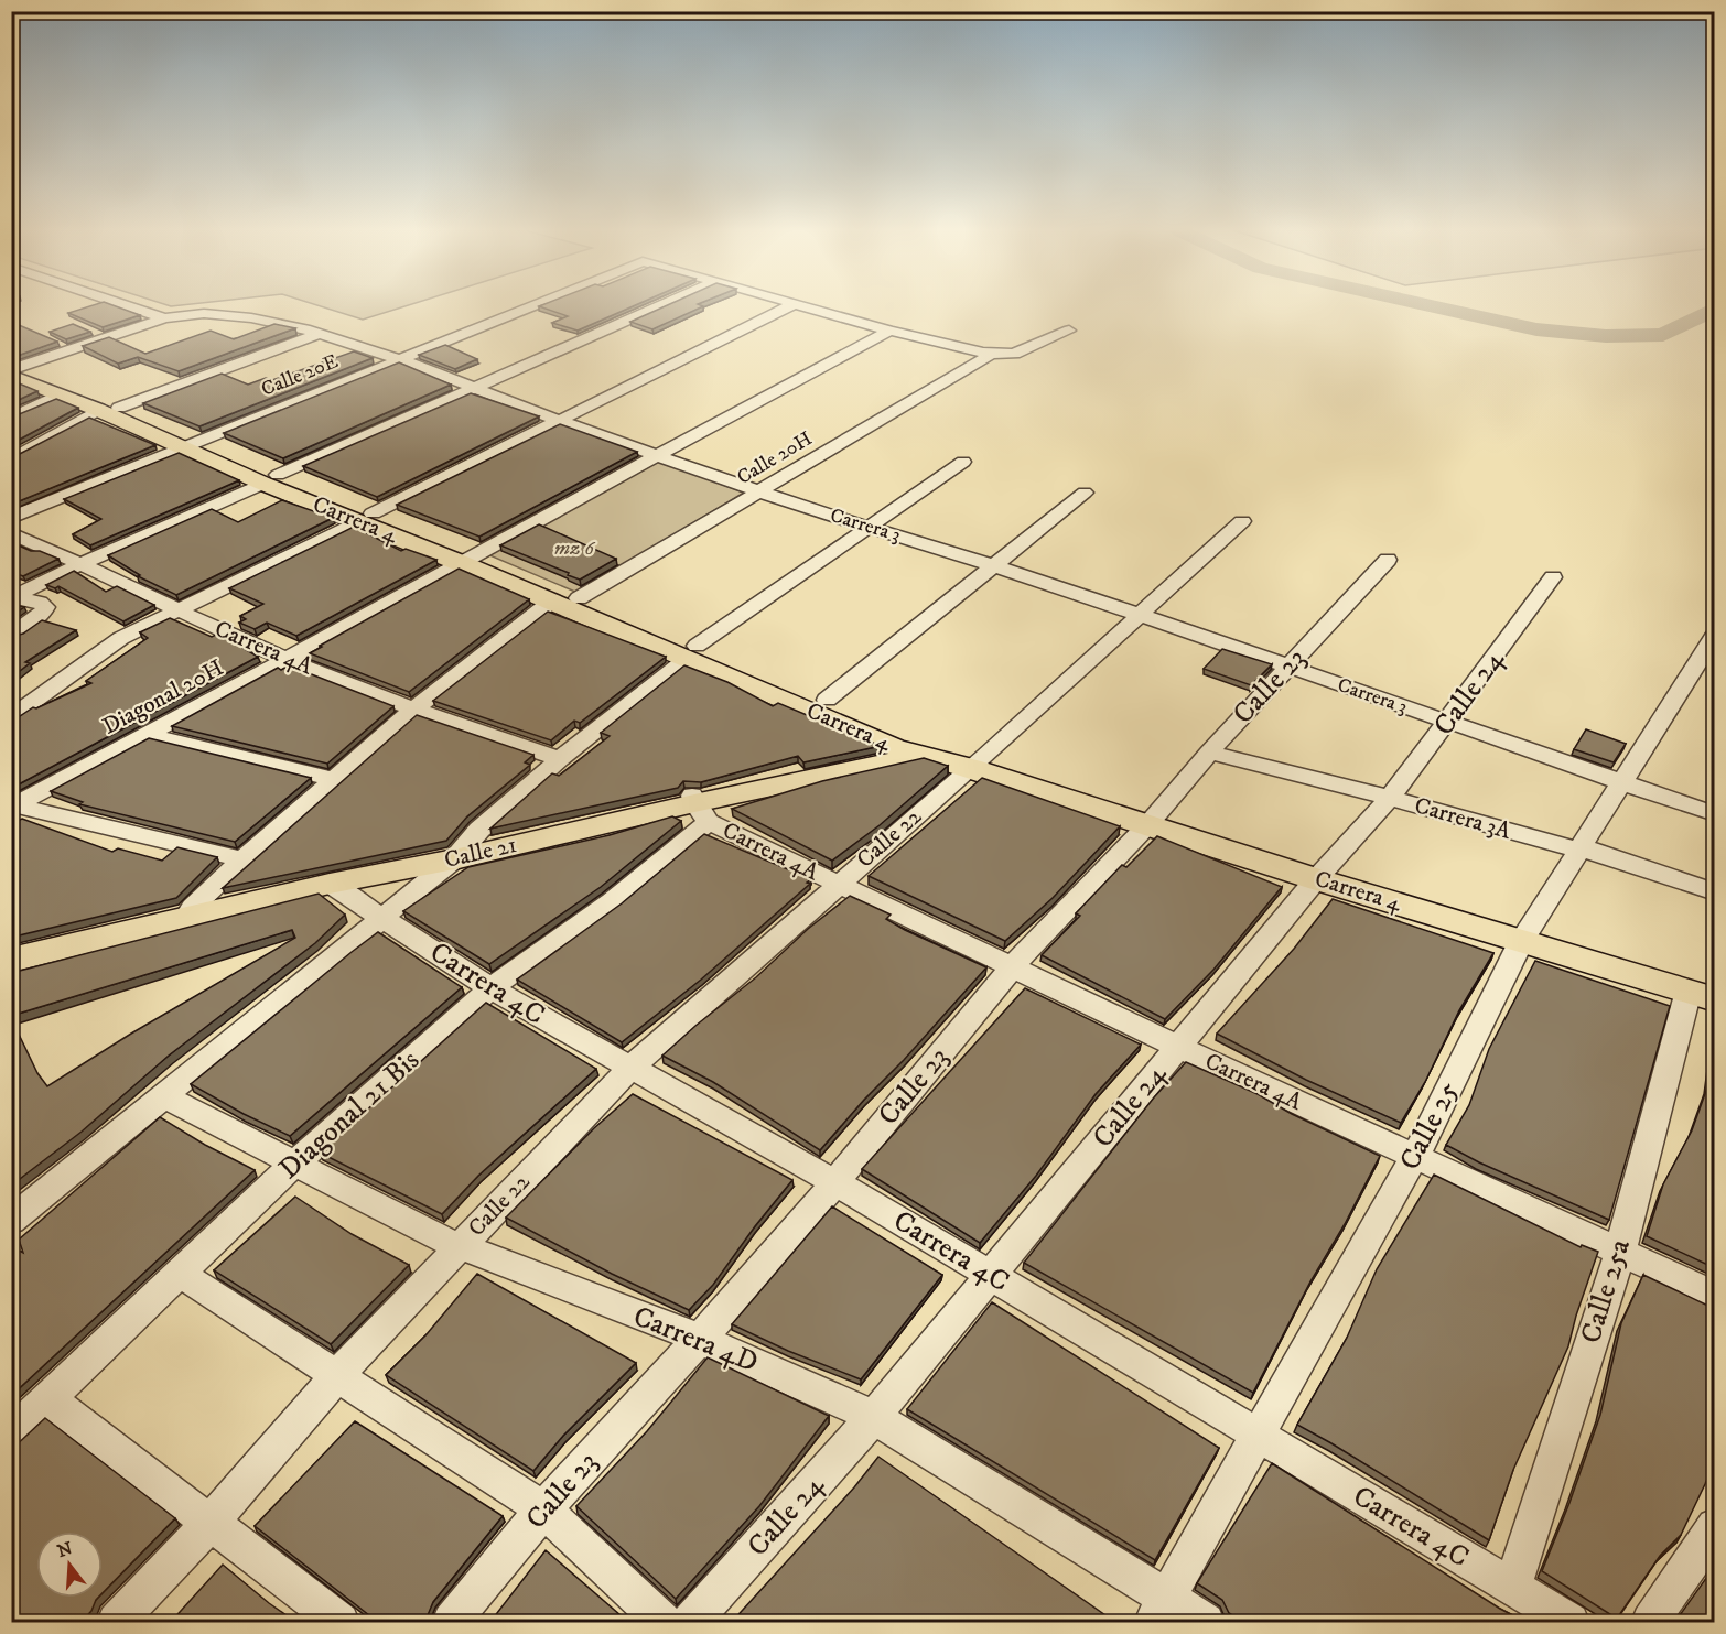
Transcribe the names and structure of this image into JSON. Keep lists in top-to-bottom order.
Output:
{
  "streets": {
    "main road": ["Carrera 4", "Calle 21"],
    "street": [
      "Calle 20E",
      "Calle 20H",
      "Carrera 3",
      "Carrera 4A",
      "Calle 23",
      "Calle 24",
      "Diagonal 20H",
      "Carrera 3A",
      "Calle 22",
      "Carrera 4C",
      "Diagonal 21 Bis",
      "Calle 25",
      "Calle 25a",
      "Carrera 4D"
    ]
  },
  "crossings": [
    ["Calle 20E", "Carrera 4"],
    ["Calle 20E", "Carrera 3"],
    ["Calle 20H", "Carrera 4"],
    ["Calle 20H", "Carrera 3"],
    ["Carrera 4", "Calle 23"],
    ["Carrera 4", "Calle 24"],
    ["Carrera 4", "Diagonal 20H"],
    ["Carrera 4", "Calle 22"],
    ["Carrera 4", "Calle 21"],
    ["Carrera 4", "Calle 25"],
    ["Carrera 4", "Calle 25a"],
    ["Carrera 3", "Calle 23"],
    ["Carrera 3", "Calle 24"],
    ["Carrera 3", "Calle 22"],
    ["Carrera 3", "Calle 25"],
    ["Carrera 4A", "Calle 23"],
    ["Carrera 4A", "Calle 24"],
    ["Carrera 4A", "Diagonal 20H"],
    ["Carrera 4A", "Calle 22"],
    ["Carrera 4A", "Calle 21"],
    ["Carrera 4A", "Diagonal 21 Bis"],
    ["Carrera 4A", "Calle 25"],
    ["Carrera 4A", "Calle 25a"],
    ["Calle 23", "Carrera 3A"],
    ["Calle 23", "Carrera 4C"],
    ["Calle 23", "Carrera 4D"],
    ["Calle 24", "Carrera 3A"],
    ["Calle 24", "Carrera 4C"],
    ["Calle 24", "Carrera 4D"],
    ["Carrera 3A", "Calle 25"],
    ["Calle 22", "Calle 21"],
    ["Calle 22", "Carrera 4C"],
    ["Calle 22", "Carrera 4D"],
    ["Calle 21", "Carrera 4C"],
    ["Calle 21", "Diagonal 21 Bis"],
    ["Carrera 4C", "Diagonal 21 Bis"],
    ["Carrera 4C", "Calle 25"],
    ["Carrera 4C", "Calle 25a"],
    ["Diagonal 21 Bis", "Carrera 4D"],
    ["Calle 25", "Carrera 4D"]
  ],
  "parks": ["mz 6"],
  "north": "top"
}
